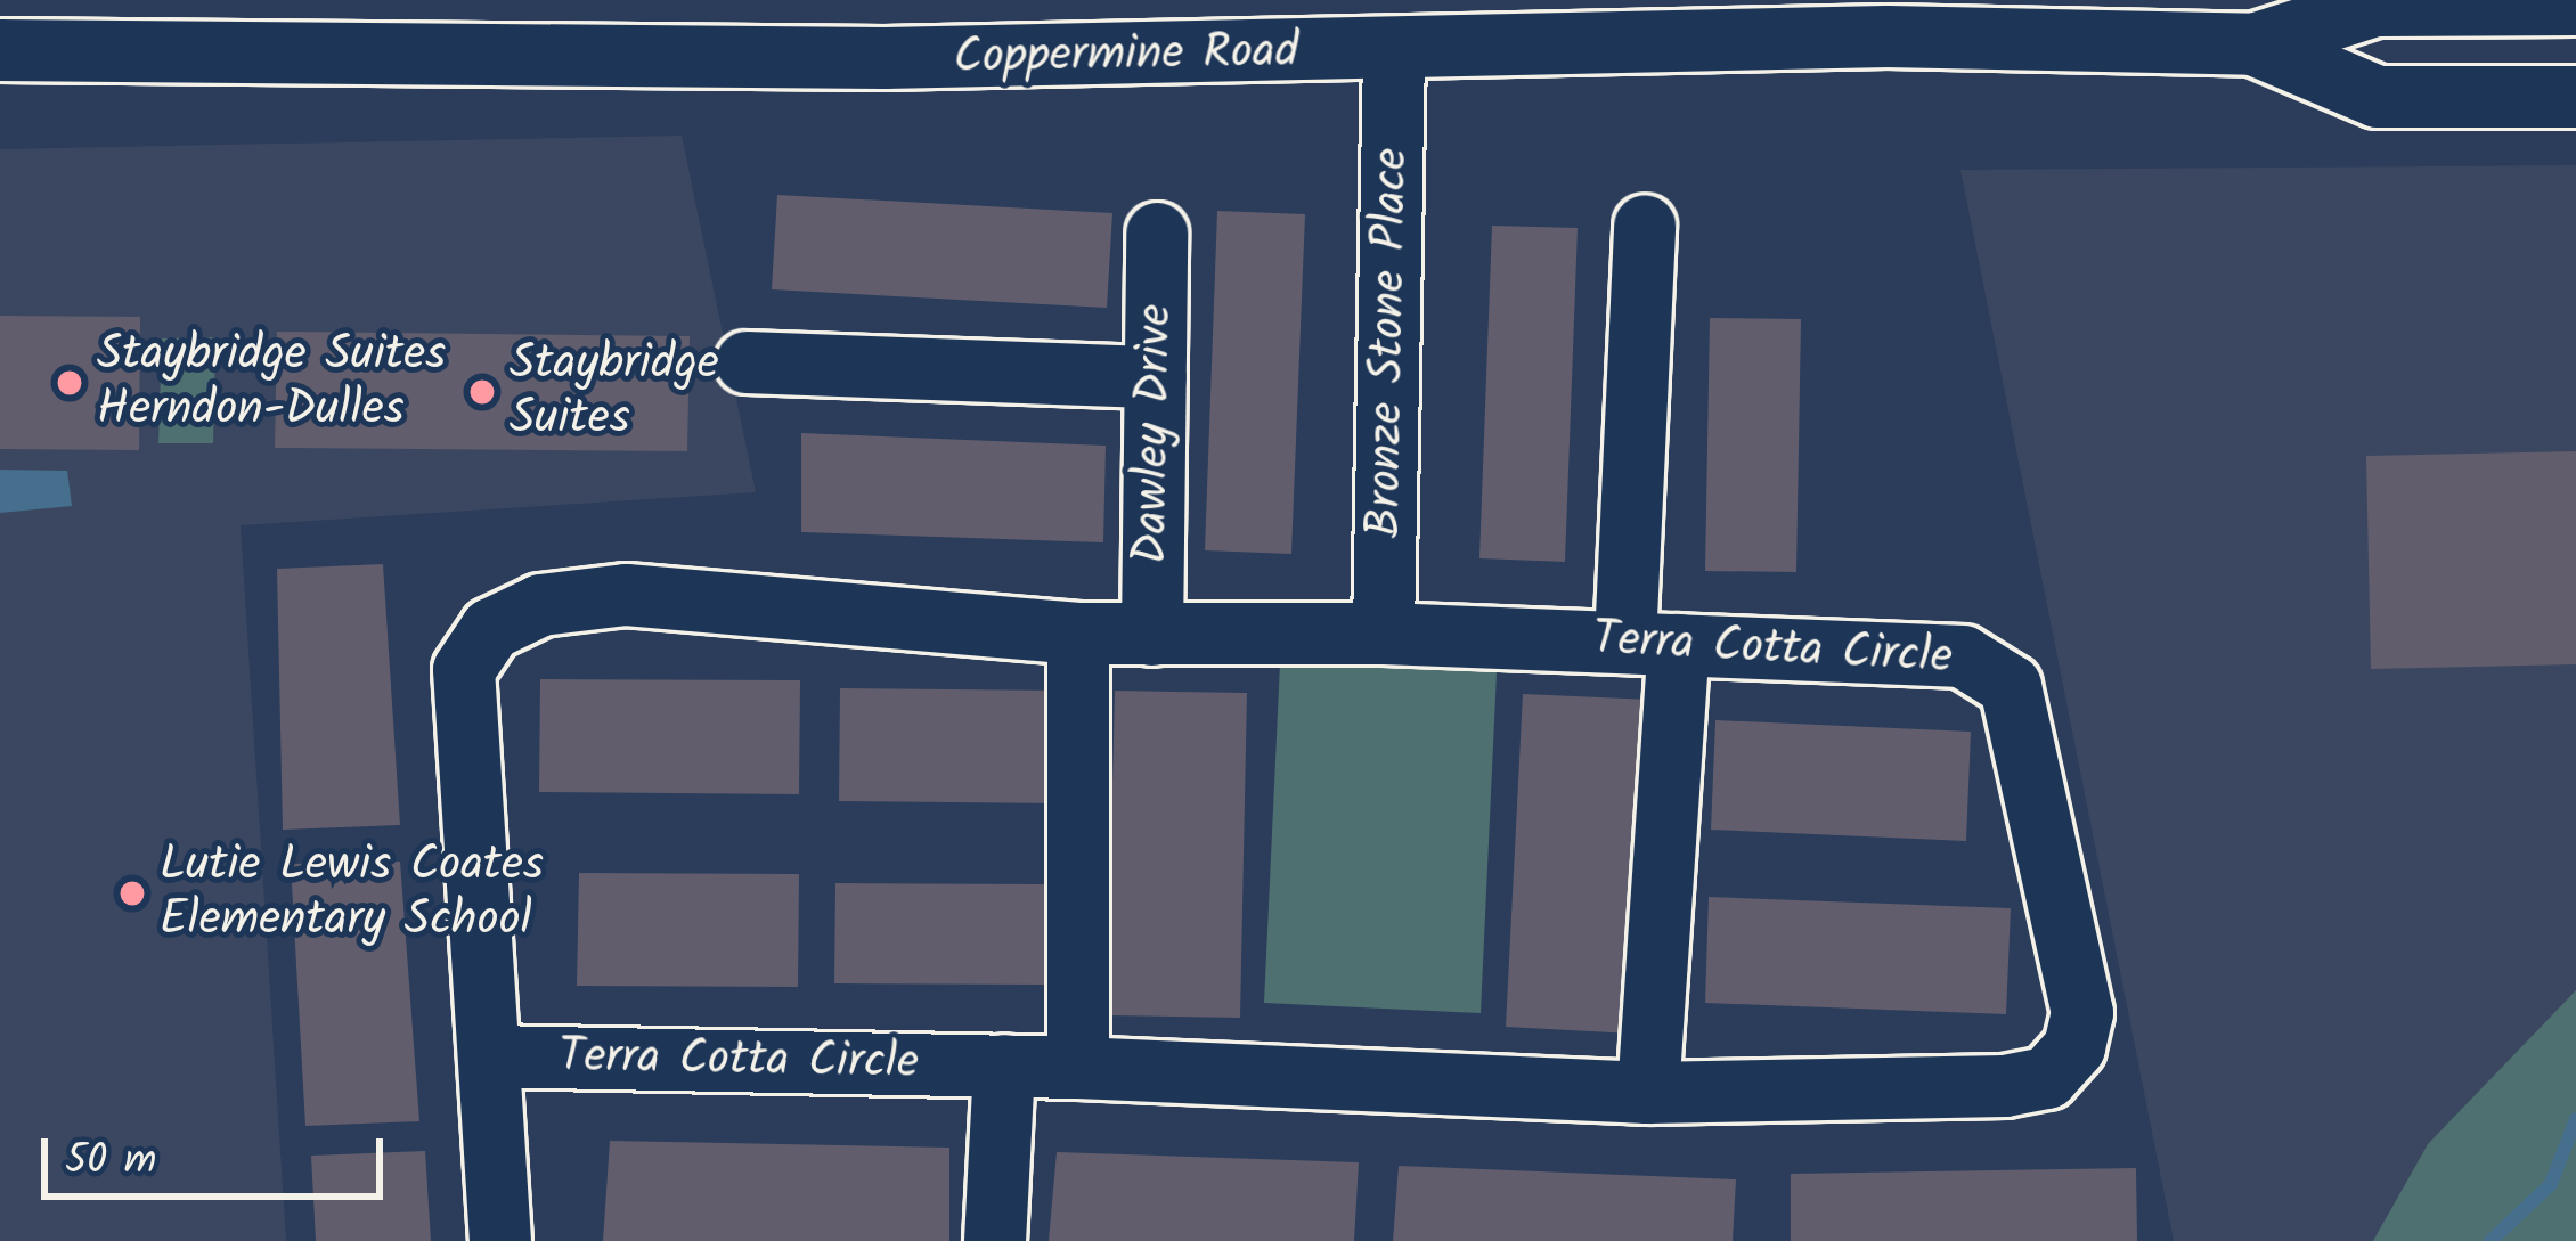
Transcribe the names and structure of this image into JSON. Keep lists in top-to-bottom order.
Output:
{
  "streets": {
    "street": [
      "Coppermine Road",
      "Bronze Stone Place",
      "Dawley Drive",
      "Terra Cotta Circle"
    ]
  },
  "crossings": [
    ["Coppermine Road", "Bronze Stone Place"],
    ["Bronze Stone Place", "Terra Cotta Circle"],
    ["Dawley Drive", "Terra Cotta Circle"]
  ],
  "places": ["Staybridge Suites Herndon-Dulles", "Staybridge Suites", "Lutie Lewis Coates Elementary School"],
  "scale_bar": "50 m"
}
